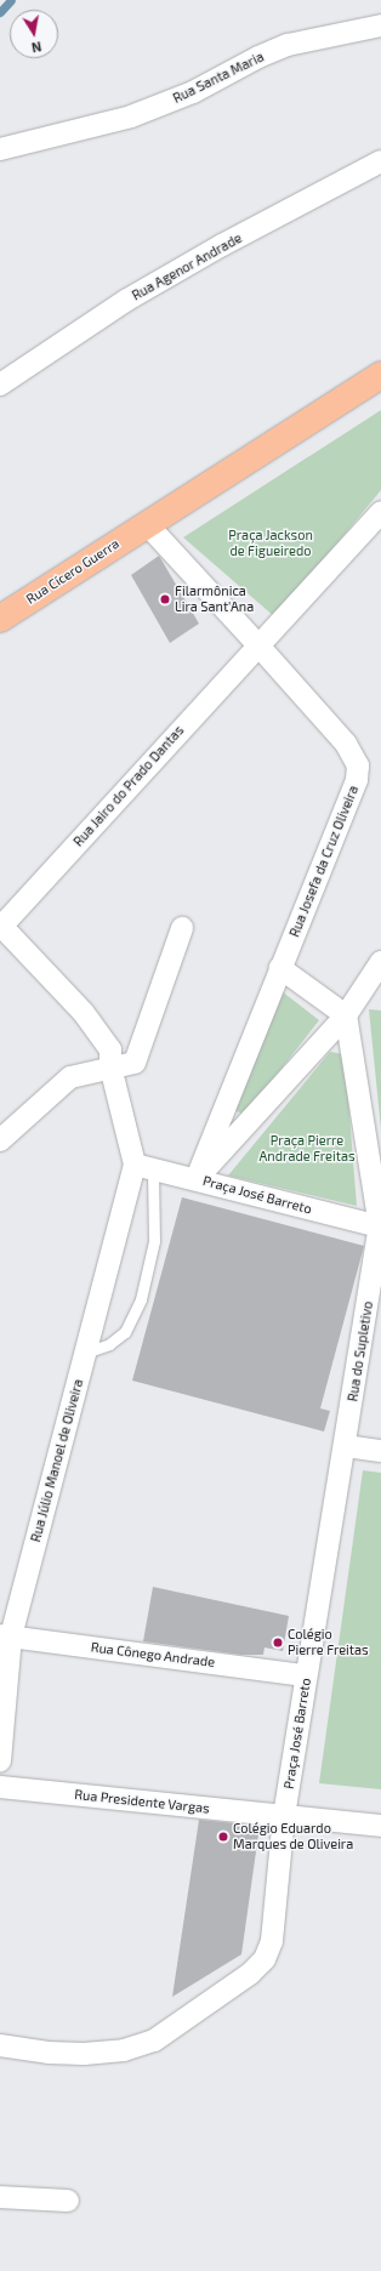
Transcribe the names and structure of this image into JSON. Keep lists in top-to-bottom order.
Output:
{
  "streets": {
    "main road": ["Rua Cícero Guerra"],
    "street": [
      "Rua Santa Maria",
      "Rua Agenor Andrade",
      "Rua Jairo do Prado Dantas",
      "Rua Josefa da Cruz Oliveira",
      "Praça José Barreto",
      "Rua do Supletivo",
      "Rua Júlio Manoel de Oliveira",
      "Rua Cônego Andrade",
      "Rua Presidente Vargas"
    ]
  },
  "crossings": [
    ["Rua Jairo do Prado Dantas", "Rua Josefa da Cruz Oliveira"],
    ["Praça José Barreto", "Rua do Supletivo"],
    ["Praça José Barreto", "Rua Júlio Manoel de Oliveira"],
    ["Praça José Barreto", "Rua Cônego Andrade"],
    ["Praça José Barreto", "Rua Presidente Vargas"],
    ["Rua Júlio Manoel de Oliveira", "Rua Cônego Andrade"]
  ],
  "parks": ["Praça Jackson de Figueiredo", "Praça Pierre Andrade Freitas"],
  "places": ["Filarmônica Lira Sant'Ana", "Colégio Pierre Freitas", "Colégio Eduardo Marques de Oliveira"],
  "north": "bottom"
}
